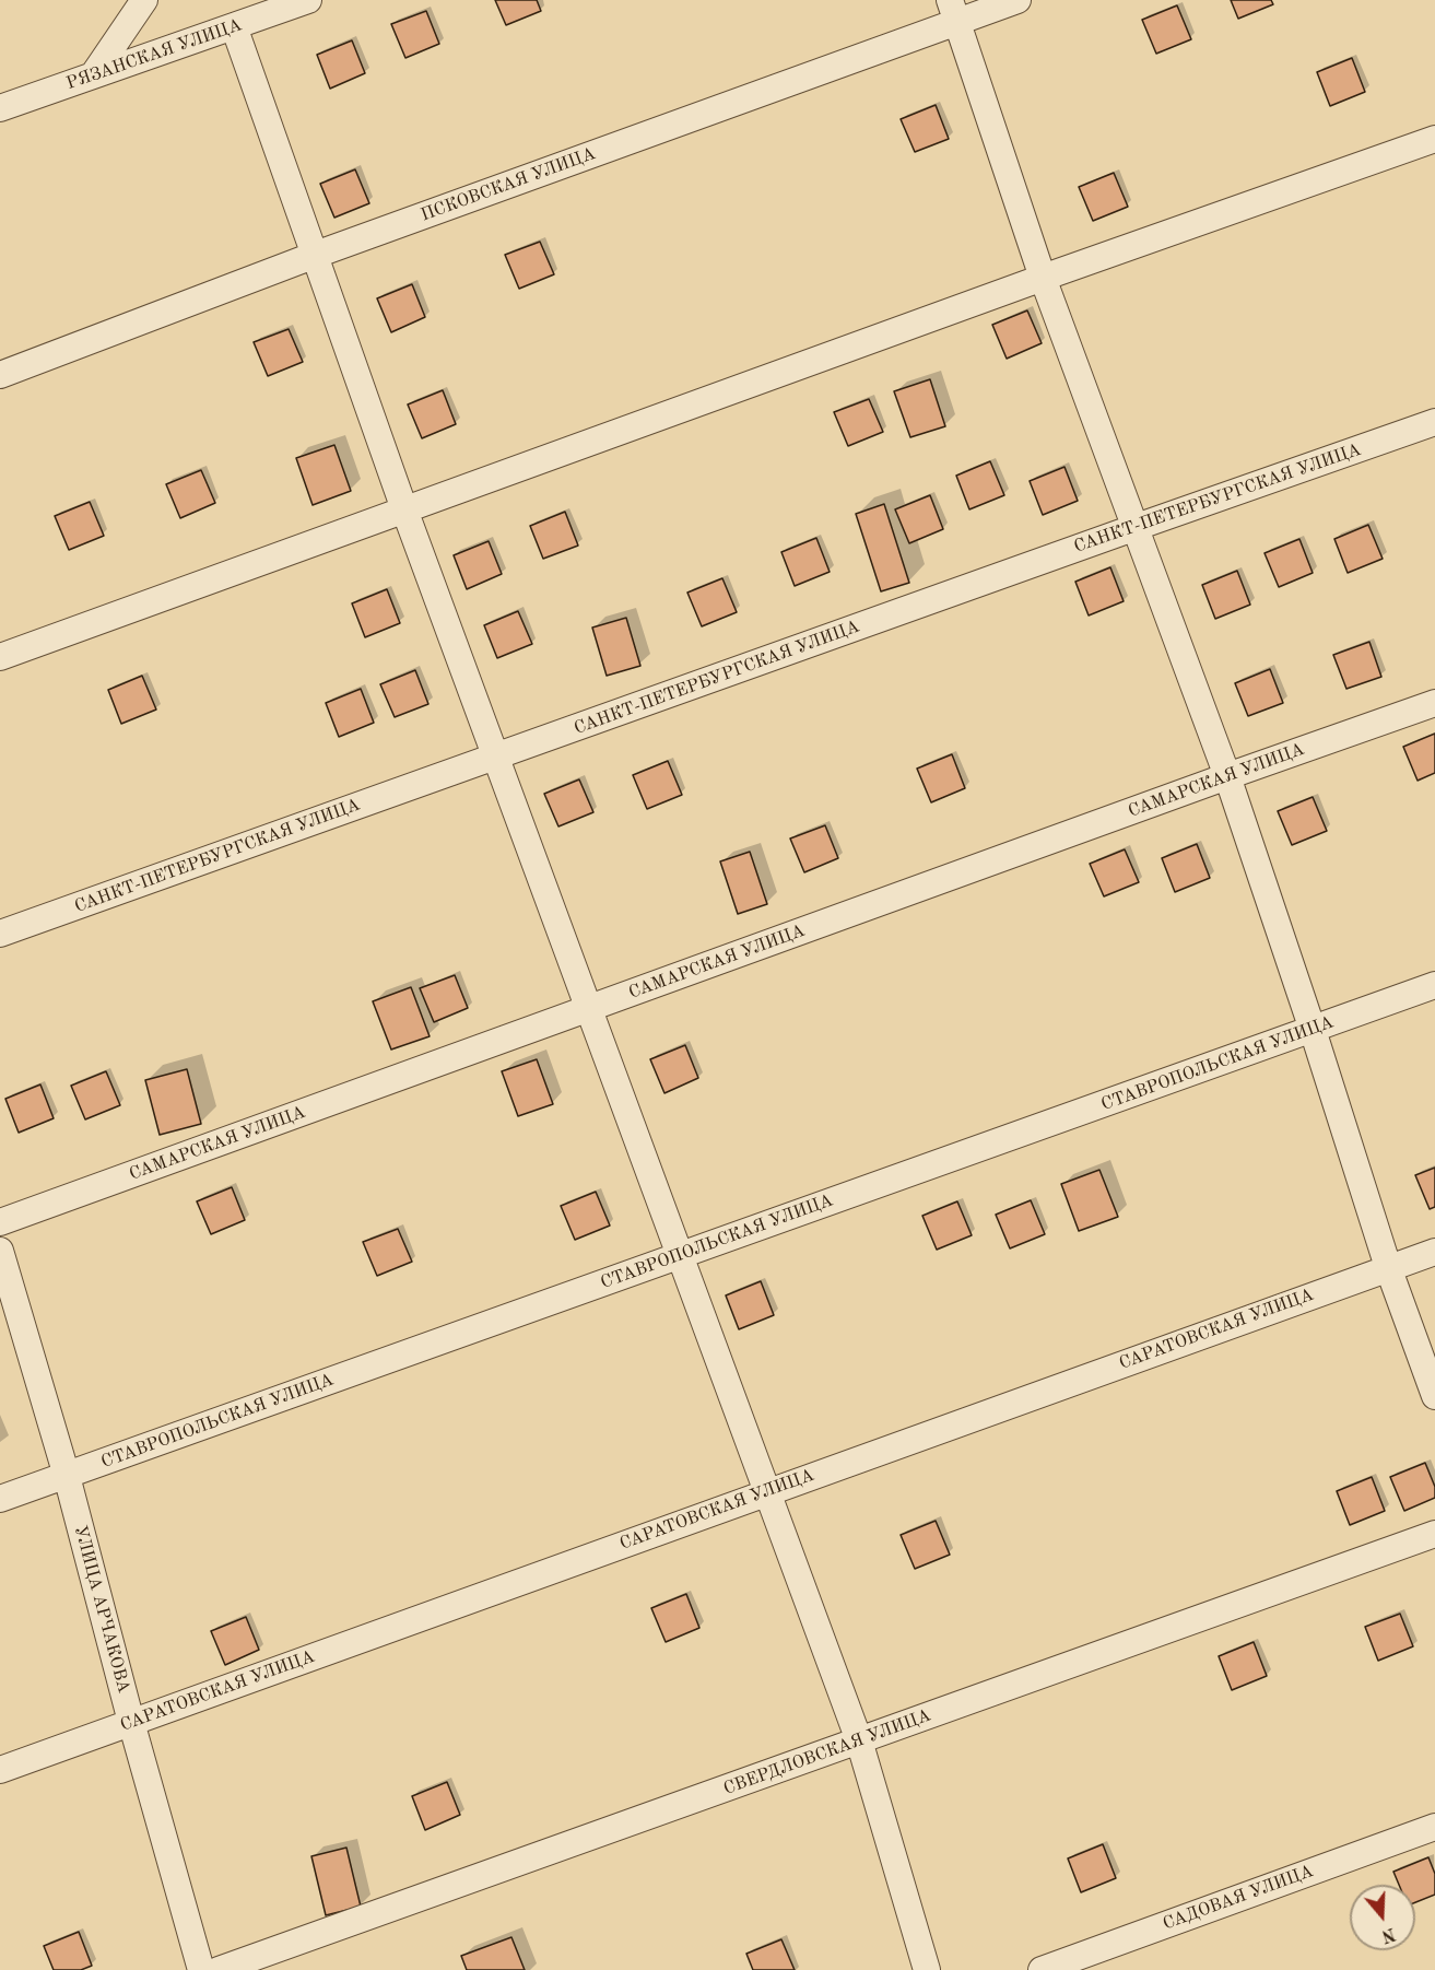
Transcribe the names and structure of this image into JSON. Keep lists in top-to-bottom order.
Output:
{
  "streets": {
    "street": [
      "РЯЗАНСКАЯ УЛИЦА",
      "ПСКОВСКАЯ УЛИЦА",
      "САНКТ-ПЕТЕРБУРГСКАЯ УЛИЦА",
      "САМАРСКАЯ УЛИЦА",
      "СТАВРОПОЛЬСКАЯ УЛИЦА",
      "САРАТОВСКАЯ УЛИЦА",
      "УЛИЦА АРЧАКОВА",
      "СВЕРДЛОВСКАЯ УЛИЦА",
      "САДОВАЯ УЛИЦА"
    ]
  },
  "crossings": [
    ["СТАВРОПОЛЬСКАЯ УЛИЦА", "УЛИЦА АРЧАКОВА"],
    ["САРАТОВСКАЯ УЛИЦА", "УЛИЦА АРЧАКОВА"]
  ],
  "north": "bottom"
}
